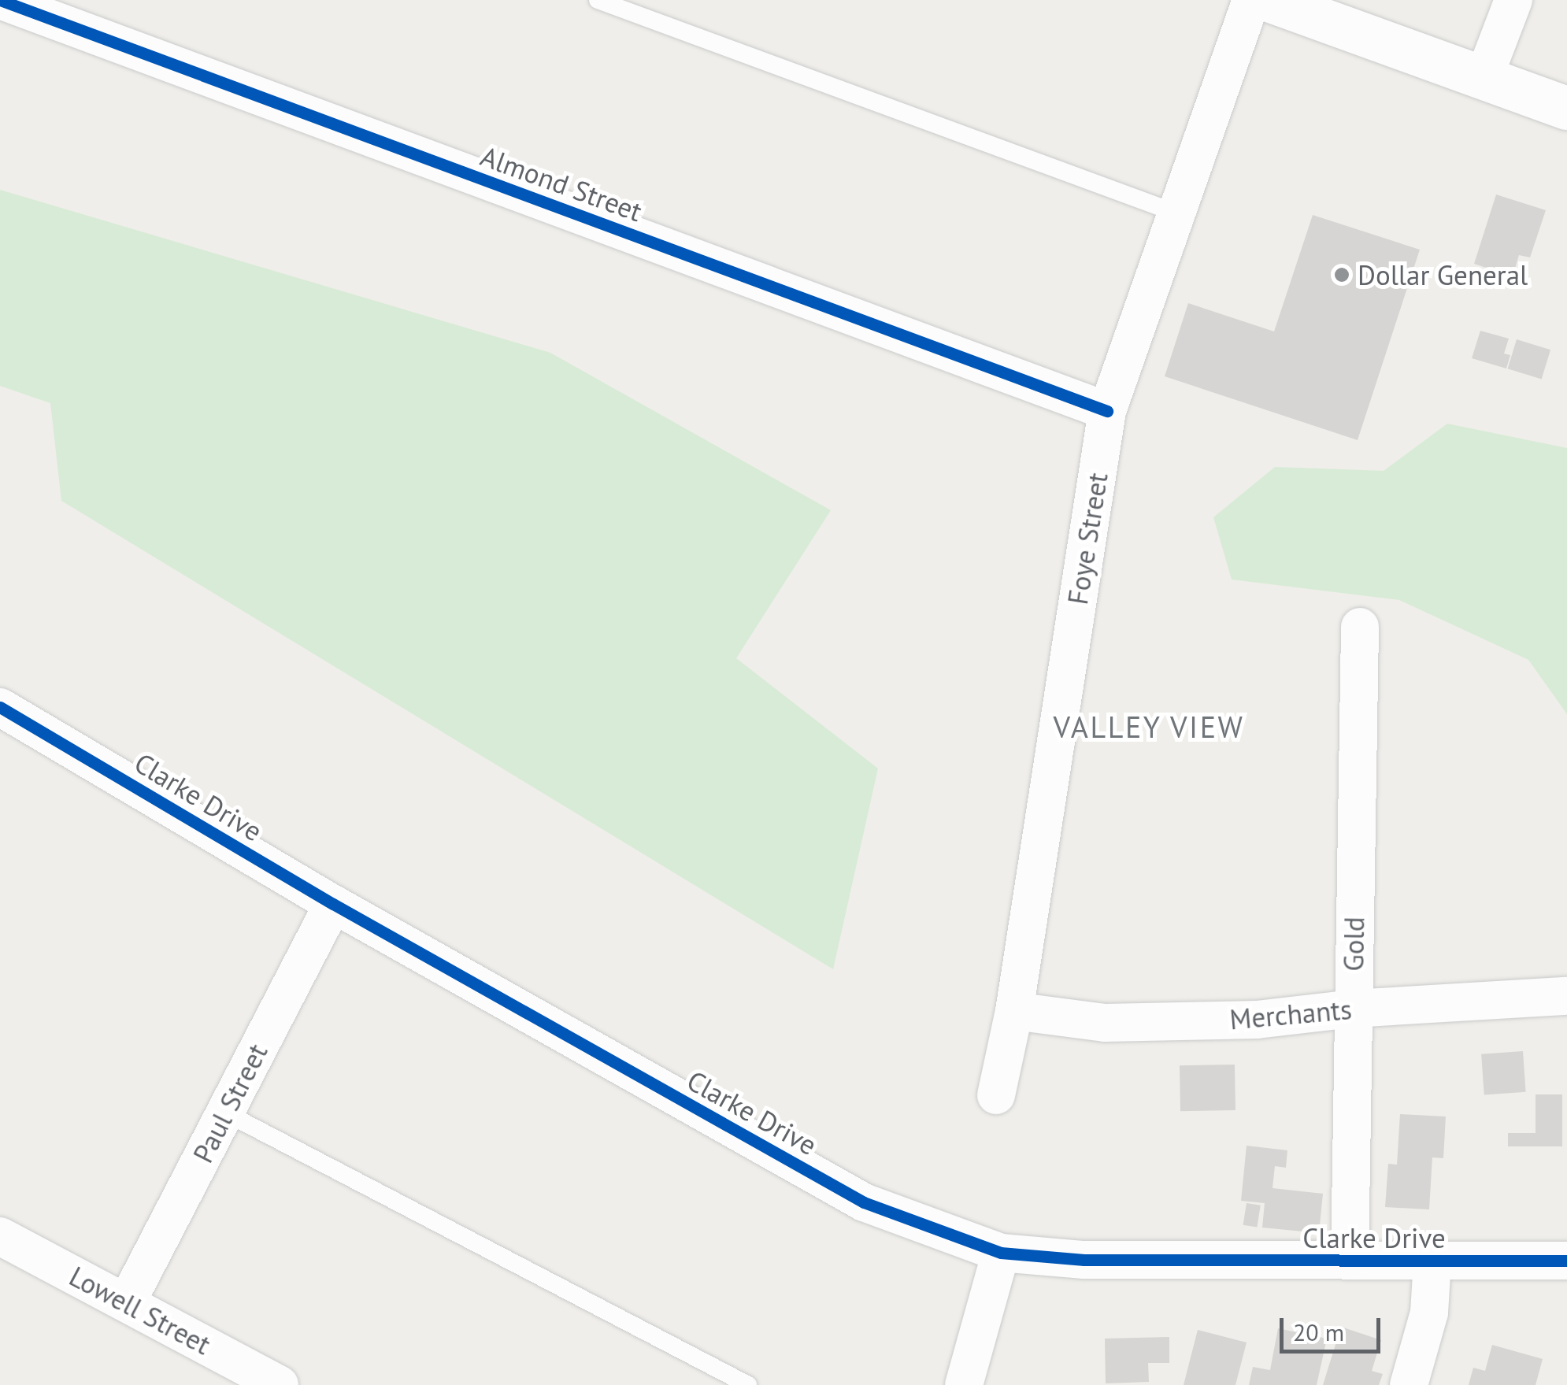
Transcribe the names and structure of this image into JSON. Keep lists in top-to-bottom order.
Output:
{
  "streets": {
    "street": [
      "Almond Street",
      "Foye Street",
      "Clarke Drive",
      "Gold",
      "Merchants",
      "Paul Street",
      "Lowell Street"
    ]
  },
  "crossings": [
    ["Almond Street", "Foye Street"],
    ["Foye Street", "Merchants"],
    ["Clarke Drive", "Gold"],
    ["Clarke Drive", "Paul Street"],
    ["Gold", "Merchants"],
    ["Paul Street", "Lowell Street"]
  ],
  "districts": ["VALLEY VIEW"],
  "places": ["Dollar General"],
  "scale_bar": "20 m"
}
